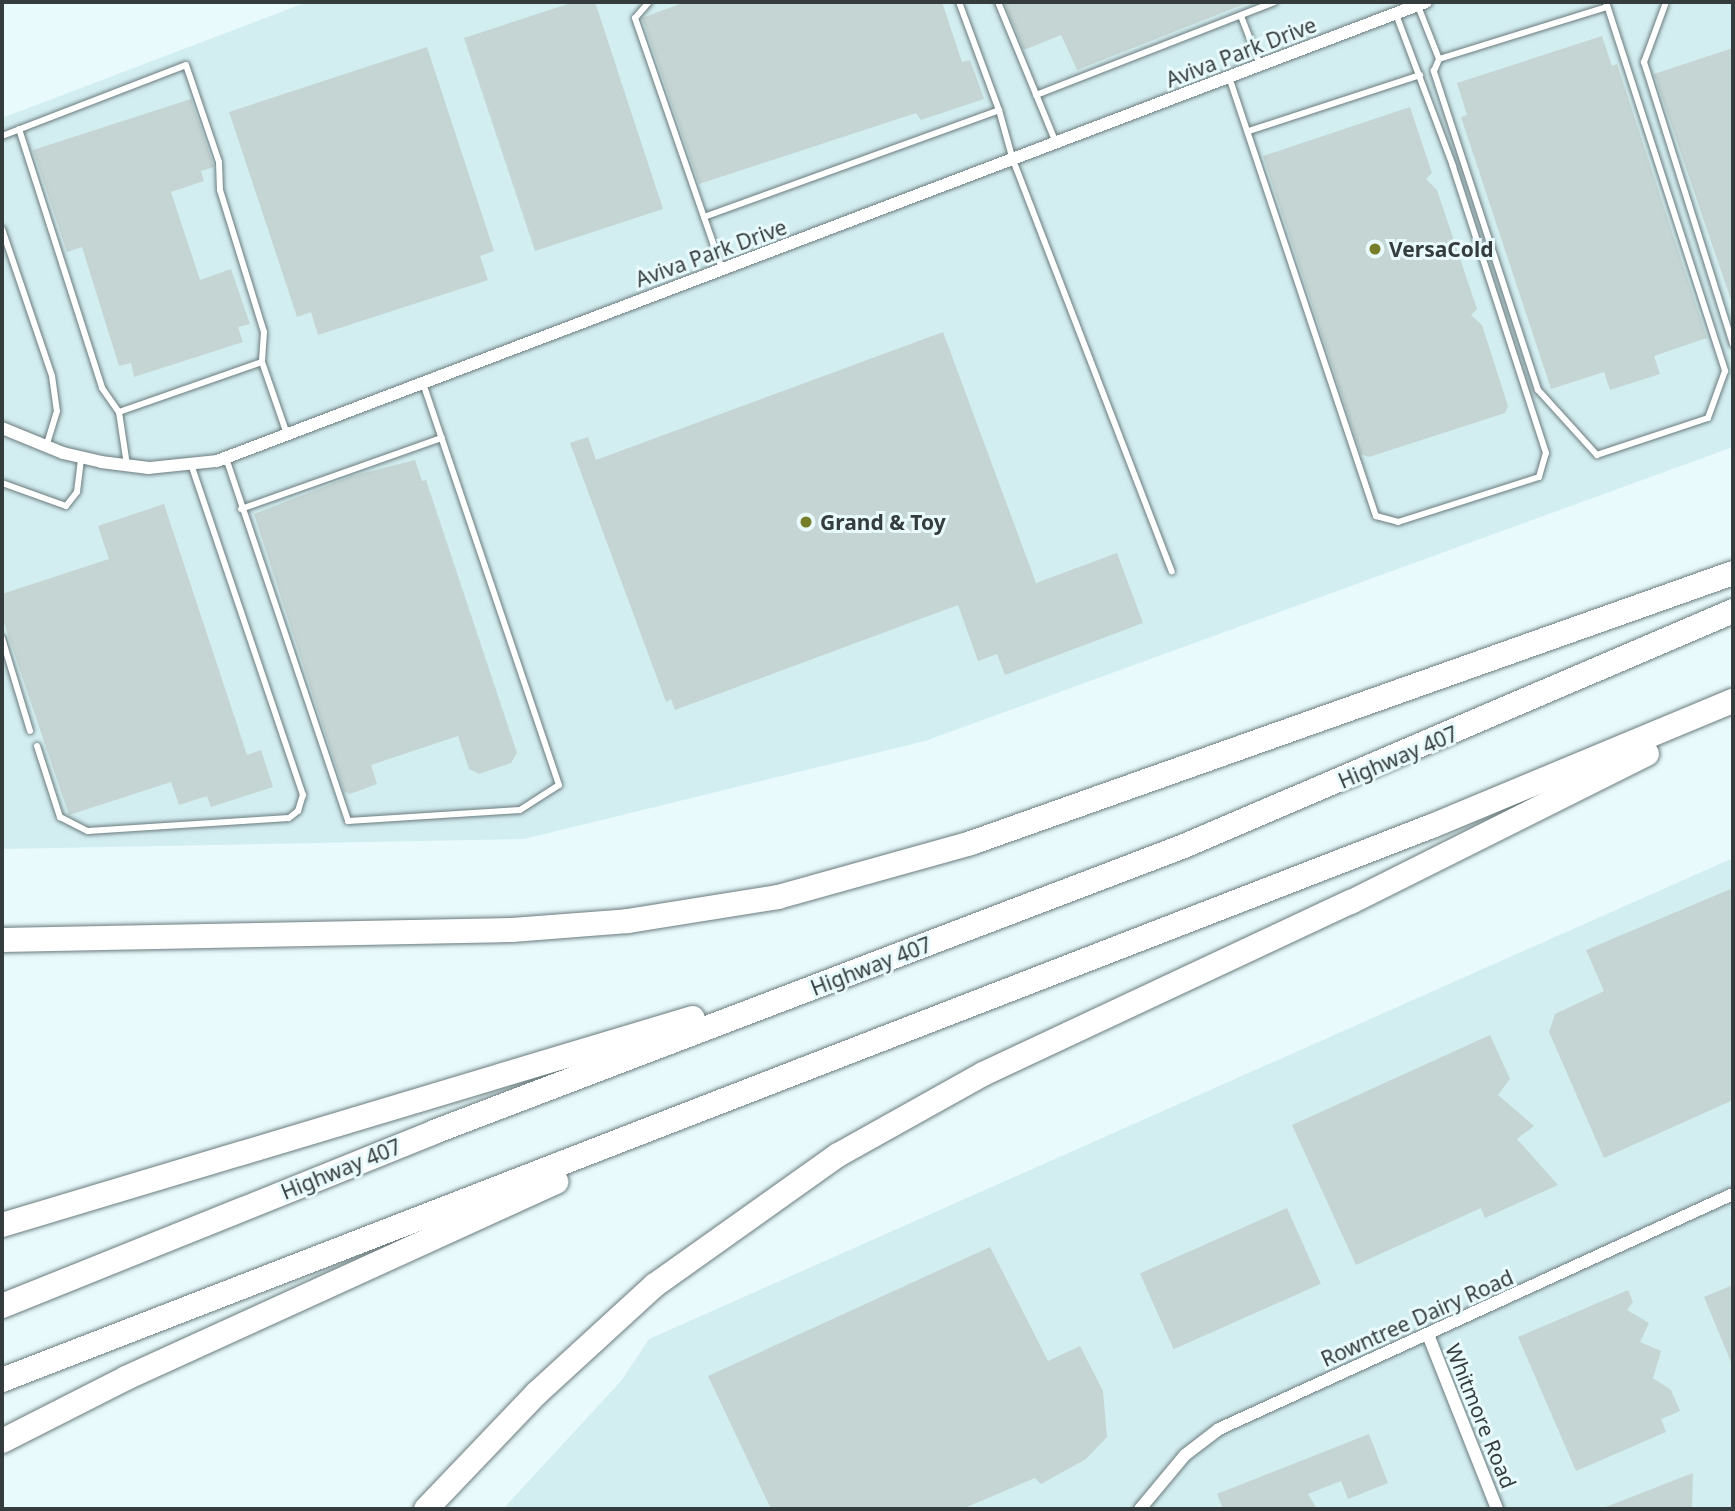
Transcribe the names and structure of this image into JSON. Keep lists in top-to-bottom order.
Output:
{
  "streets": {
    "highway": ["Highway 407"],
    "street": ["Aviva Park Drive", "Rowntree Dairy Road", "Whitmore Road"]
  },
  "crossings": [
    ["Rowntree Dairy Road", "Whitmore Road"]
  ],
  "places": ["VersaCold", "Grand & Toy"]
}
